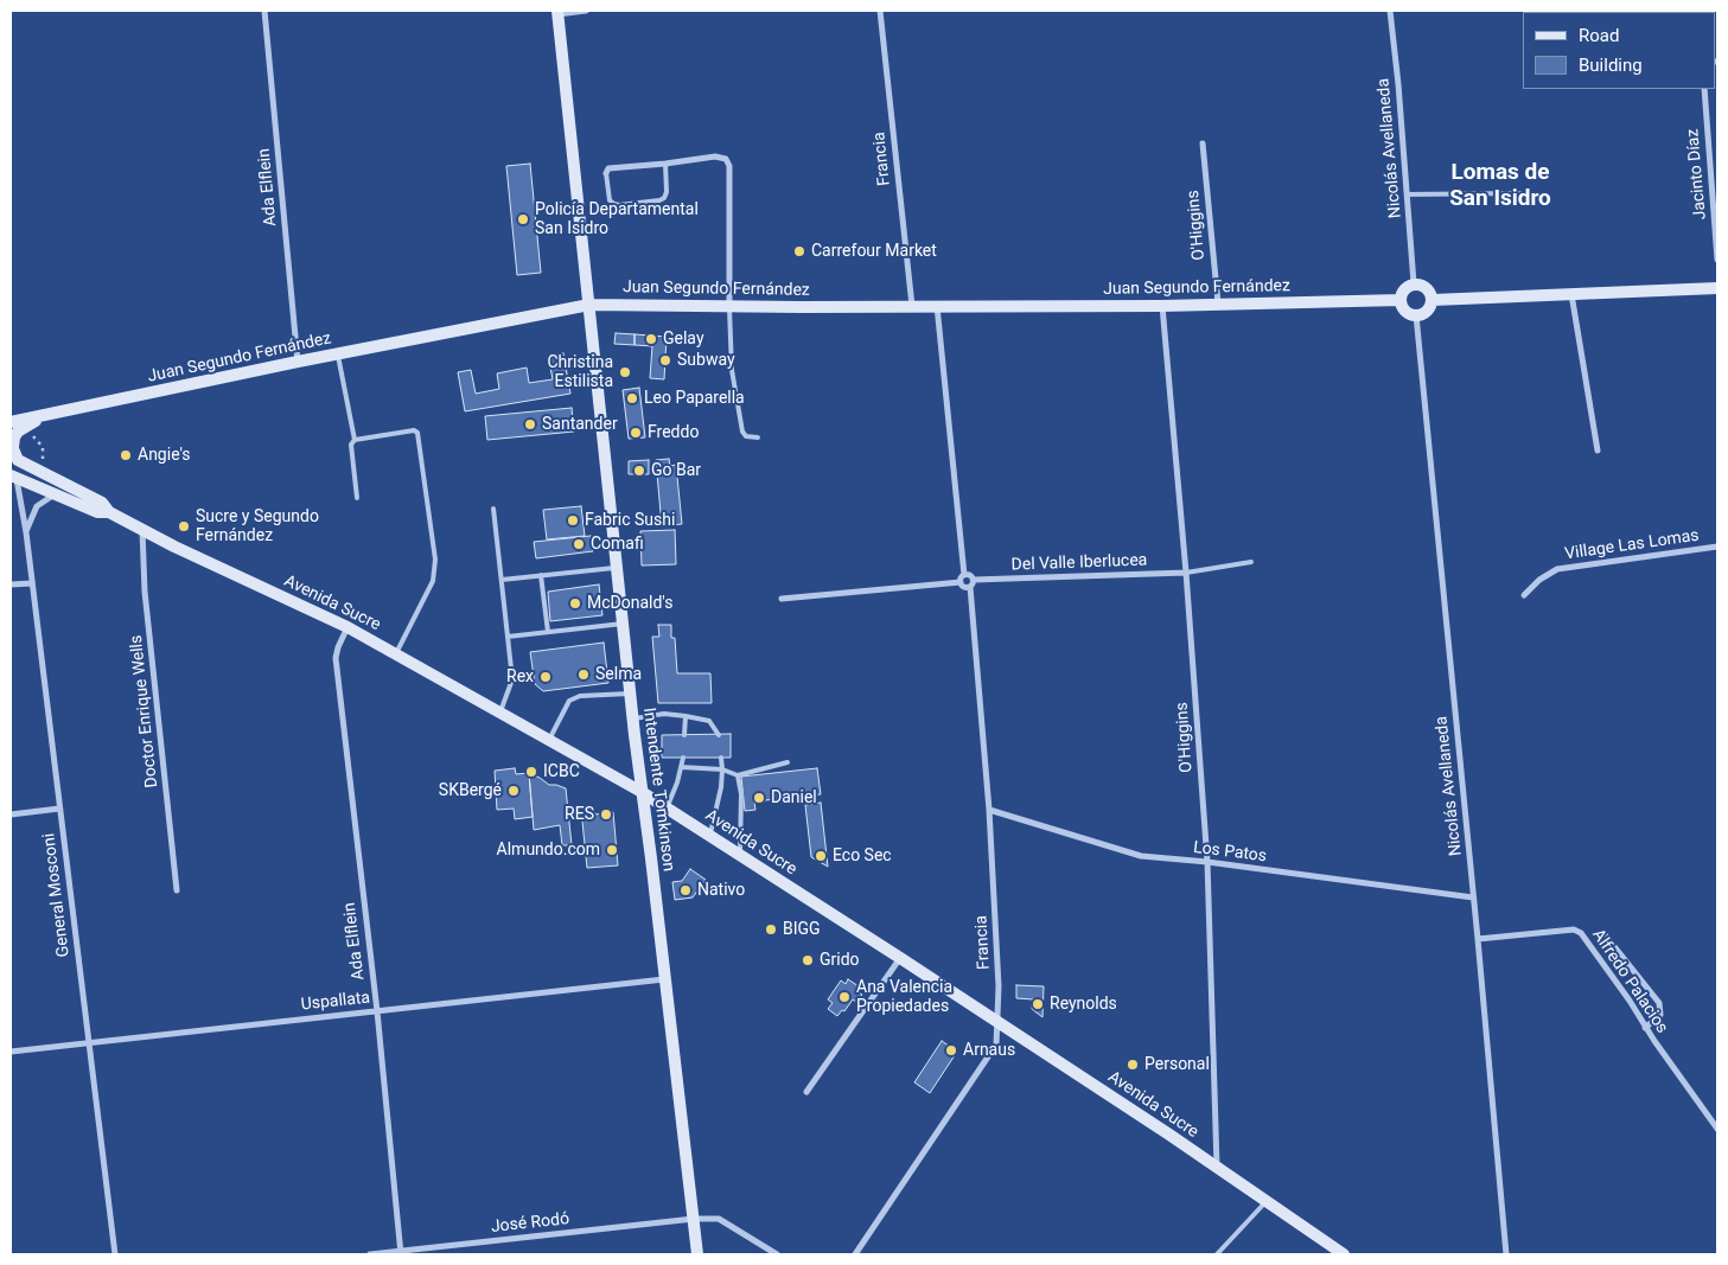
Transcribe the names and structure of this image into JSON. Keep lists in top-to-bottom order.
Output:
{
  "streets": {
    "main road": ["Juan Segundo Fernández", "Avenida Sucre", "Intendente Tomkinson"],
    "street": [
      "Nicolás Avellaneda",
      "Francia",
      "Jacinto Díaz",
      "Ada Elflein",
      "O'Higgins",
      "Village Las Lomas",
      "Del Valle Iberlucea",
      "Doctor Enrique Wells",
      "Los Patos",
      "General Mosconi",
      "Alfredo Palacios",
      "Uspallata",
      "José Rodó"
    ]
  },
  "crossings": [
    ["Nicolás Avellaneda", "Juan Segundo Fernández"],
    ["Nicolás Avellaneda", "Los Patos"],
    ["Nicolás Avellaneda", "Alfredo Palacios"],
    ["Francia", "Juan Segundo Fernández"],
    ["Francia", "Del Valle Iberlucea"],
    ["Francia", "Avenida Sucre"],
    ["Francia", "Los Patos"],
    ["Ada Elflein", "Juan Segundo Fernández"],
    ["Ada Elflein", "Avenida Sucre"],
    ["Ada Elflein", "Uspallata"],
    ["Ada Elflein", "José Rodó"],
    ["O'Higgins", "Juan Segundo Fernández"],
    ["O'Higgins", "Del Valle Iberlucea"],
    ["O'Higgins", "Avenida Sucre"],
    ["O'Higgins", "Los Patos"],
    ["Juan Segundo Fernández", "Intendente Tomkinson"],
    ["Avenida Sucre", "Doctor Enrique Wells"],
    ["Avenida Sucre", "Intendente Tomkinson"],
    ["Avenida Sucre", "General Mosconi"],
    ["Intendente Tomkinson", "Uspallata"],
    ["Intendente Tomkinson", "José Rodó"],
    ["General Mosconi", "Uspallata"]
  ],
  "districts": ["Lomas de San Isidro"],
  "places": [
    "Policía Departamental San Isidro",
    "Carrefour Market",
    "Gelay",
    "Subway",
    "Christina Estilista",
    "Leo Paparella",
    "Santander",
    "Freddo",
    "Angie's",
    "Go Bar",
    "Fabric Sushi",
    "Sucre y Segundo Fernández",
    "Comafi",
    "McDonald's",
    "Selma",
    "Rex",
    "ICBC",
    "SKBergé",
    "Daniel",
    "RES",
    "Almundo.com",
    "Eco Sec",
    "Nativo",
    "BIGG",
    "Grido",
    "Ana Valencia Propiedades",
    "Reynolds",
    "Arnaus",
    "Personal"
  ],
  "legend": ["Road", "Building"]
}
